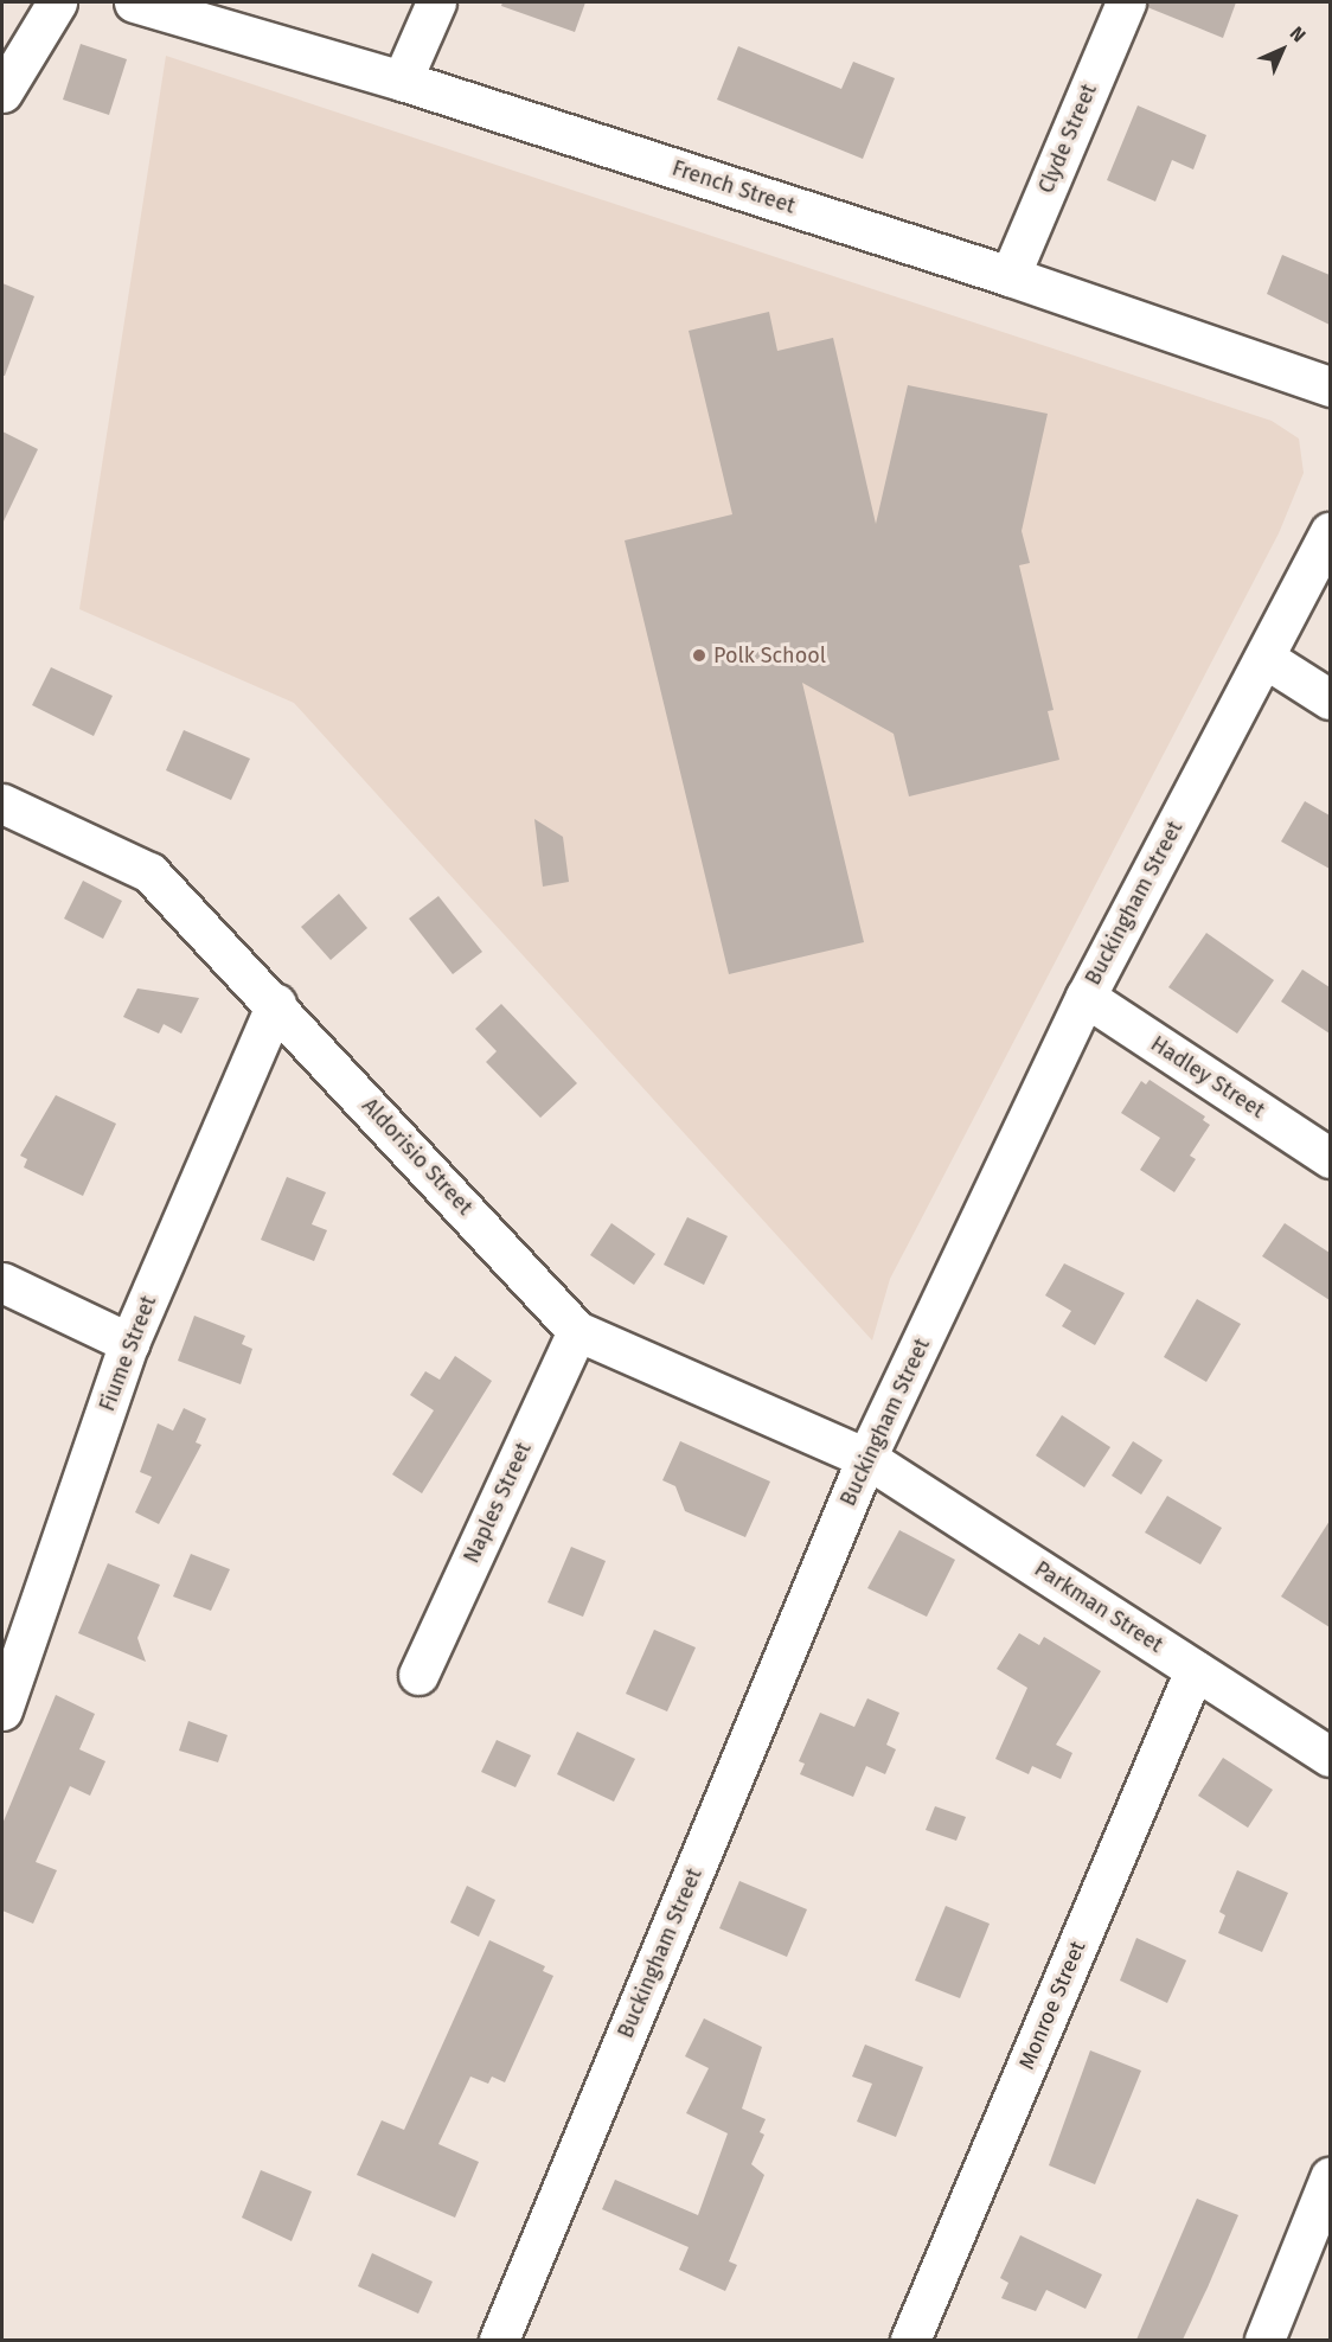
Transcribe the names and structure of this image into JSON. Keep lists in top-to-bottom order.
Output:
{
  "streets": {
    "street": [
      "Clyde Street",
      "French Street",
      "Buckingham Street",
      "Hadley Street",
      "Aldorisio Street",
      "Fiume Street",
      "Naples Street",
      "Parkman Street",
      "Monroe Street"
    ]
  },
  "crossings": [
    ["Clyde Street", "French Street"],
    ["Buckingham Street", "Hadley Street"],
    ["Buckingham Street", "Aldorisio Street"],
    ["Buckingham Street", "Parkman Street"],
    ["Aldorisio Street", "Fiume Street"],
    ["Aldorisio Street", "Naples Street"],
    ["Aldorisio Street", "Parkman Street"],
    ["Parkman Street", "Monroe Street"]
  ],
  "places": ["Polk School"],
  "north": "top right"
}
